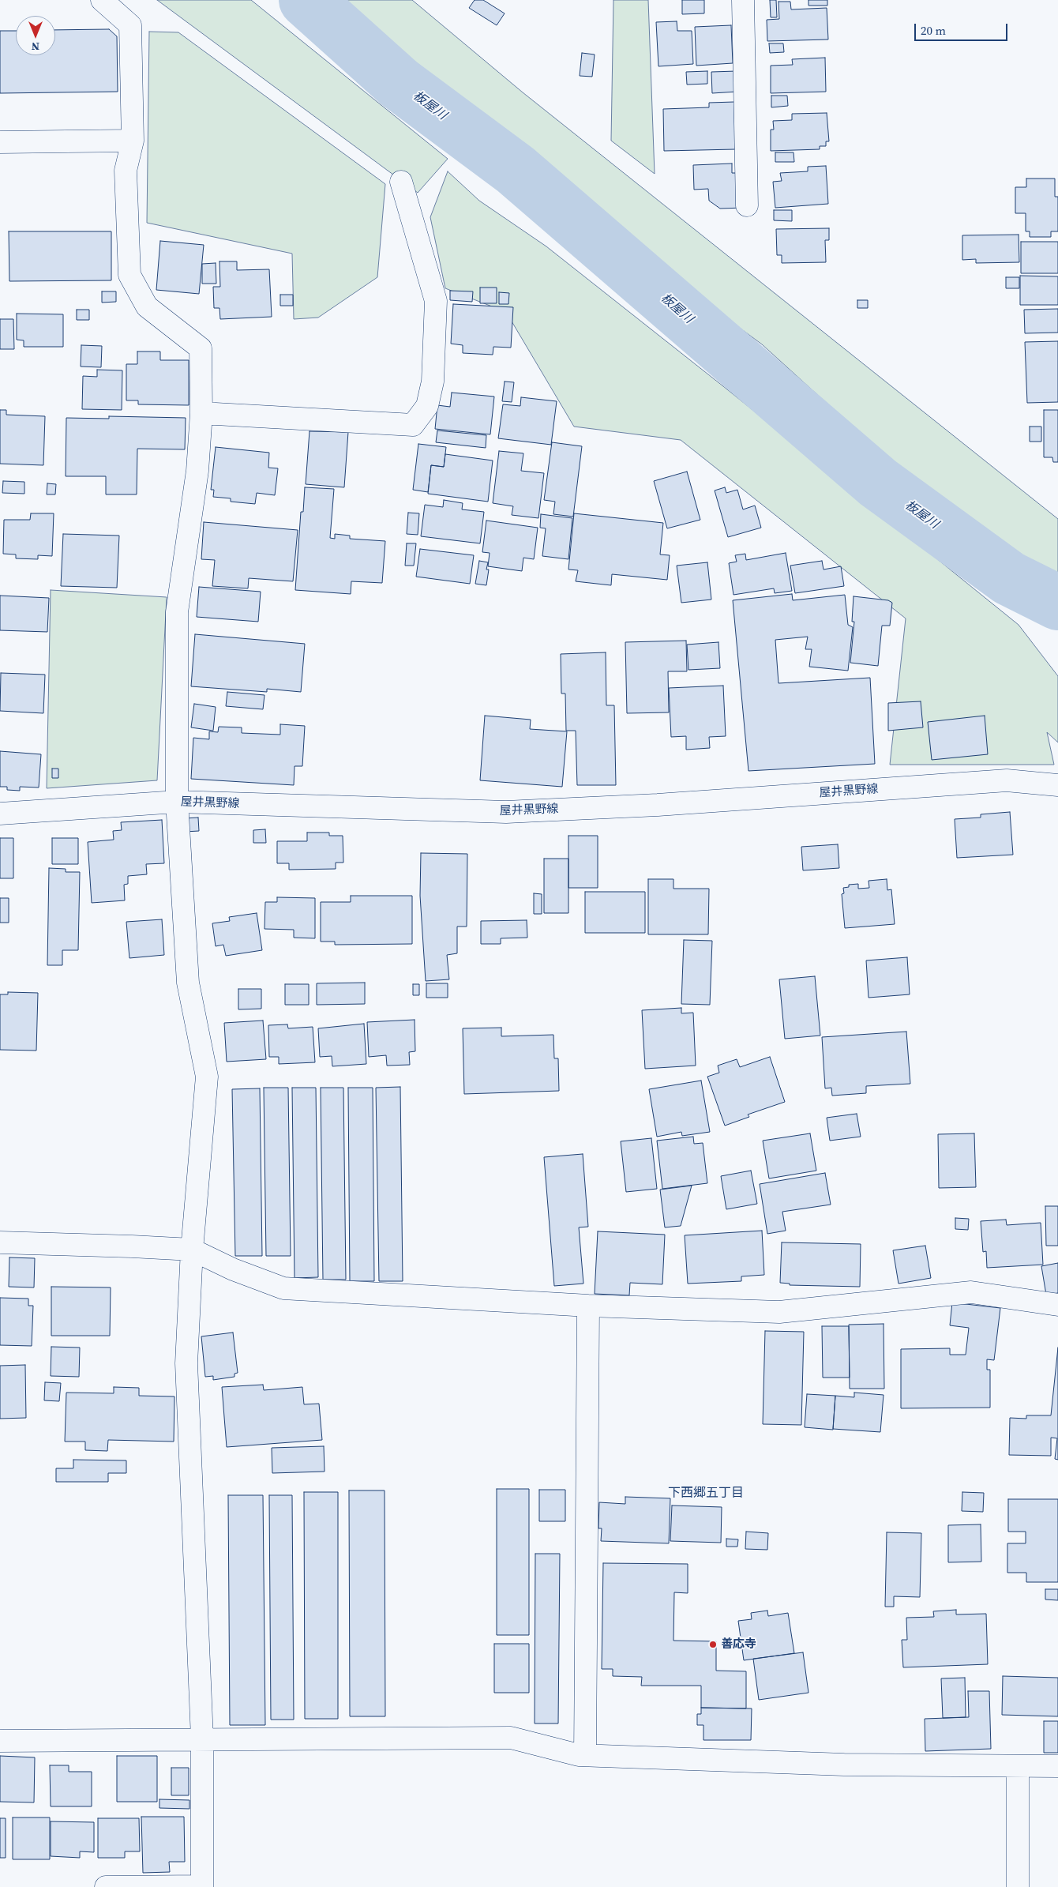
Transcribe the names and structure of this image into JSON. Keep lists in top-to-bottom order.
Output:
{
  "streets": {
    "street": ["屋井黒野線"]
  },
  "districts": ["下西郷五丁目"],
  "water": ["板屋川"],
  "places": ["善応寺"],
  "scale_bar": "20 m",
  "north": "bottom"
}
